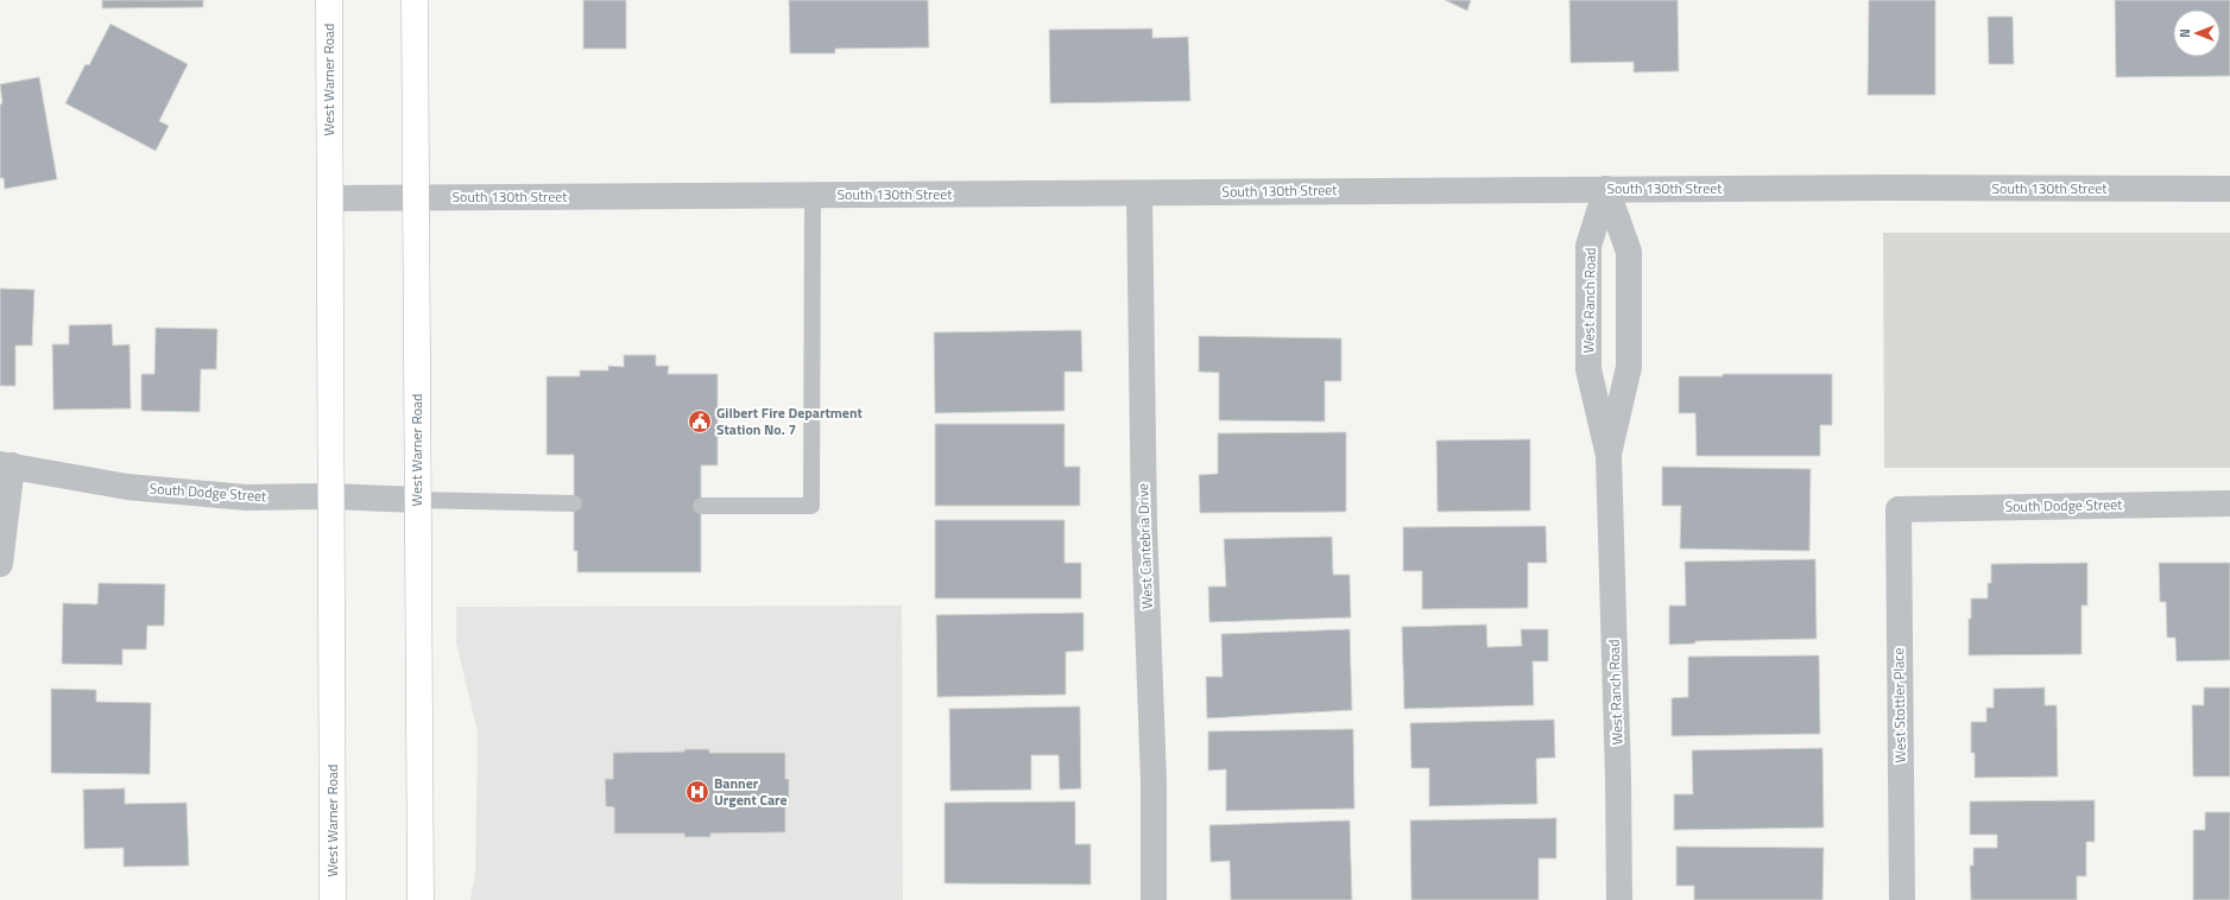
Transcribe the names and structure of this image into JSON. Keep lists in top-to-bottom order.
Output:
{
  "streets": {
    "main road": ["West Warner Road"],
    "street": [
      "South 130th Street",
      "West Ranch Road",
      "South Dodge Street",
      "West Cantebria Drive",
      "West Stottler Place"
    ]
  },
  "crossings": [
    ["West Warner Road", "South 130th Street"],
    ["West Warner Road", "South Dodge Street"],
    ["South 130th Street", "West Ranch Road"],
    ["South 130th Street", "West Cantebria Drive"],
    ["South Dodge Street", "West Stottler Place"]
  ],
  "places": {
    "public building": ["Gilbert Fire Department Station No. 7"],
    "hospital": ["Banner Urgent Care"]
  },
  "north": "left"
}
